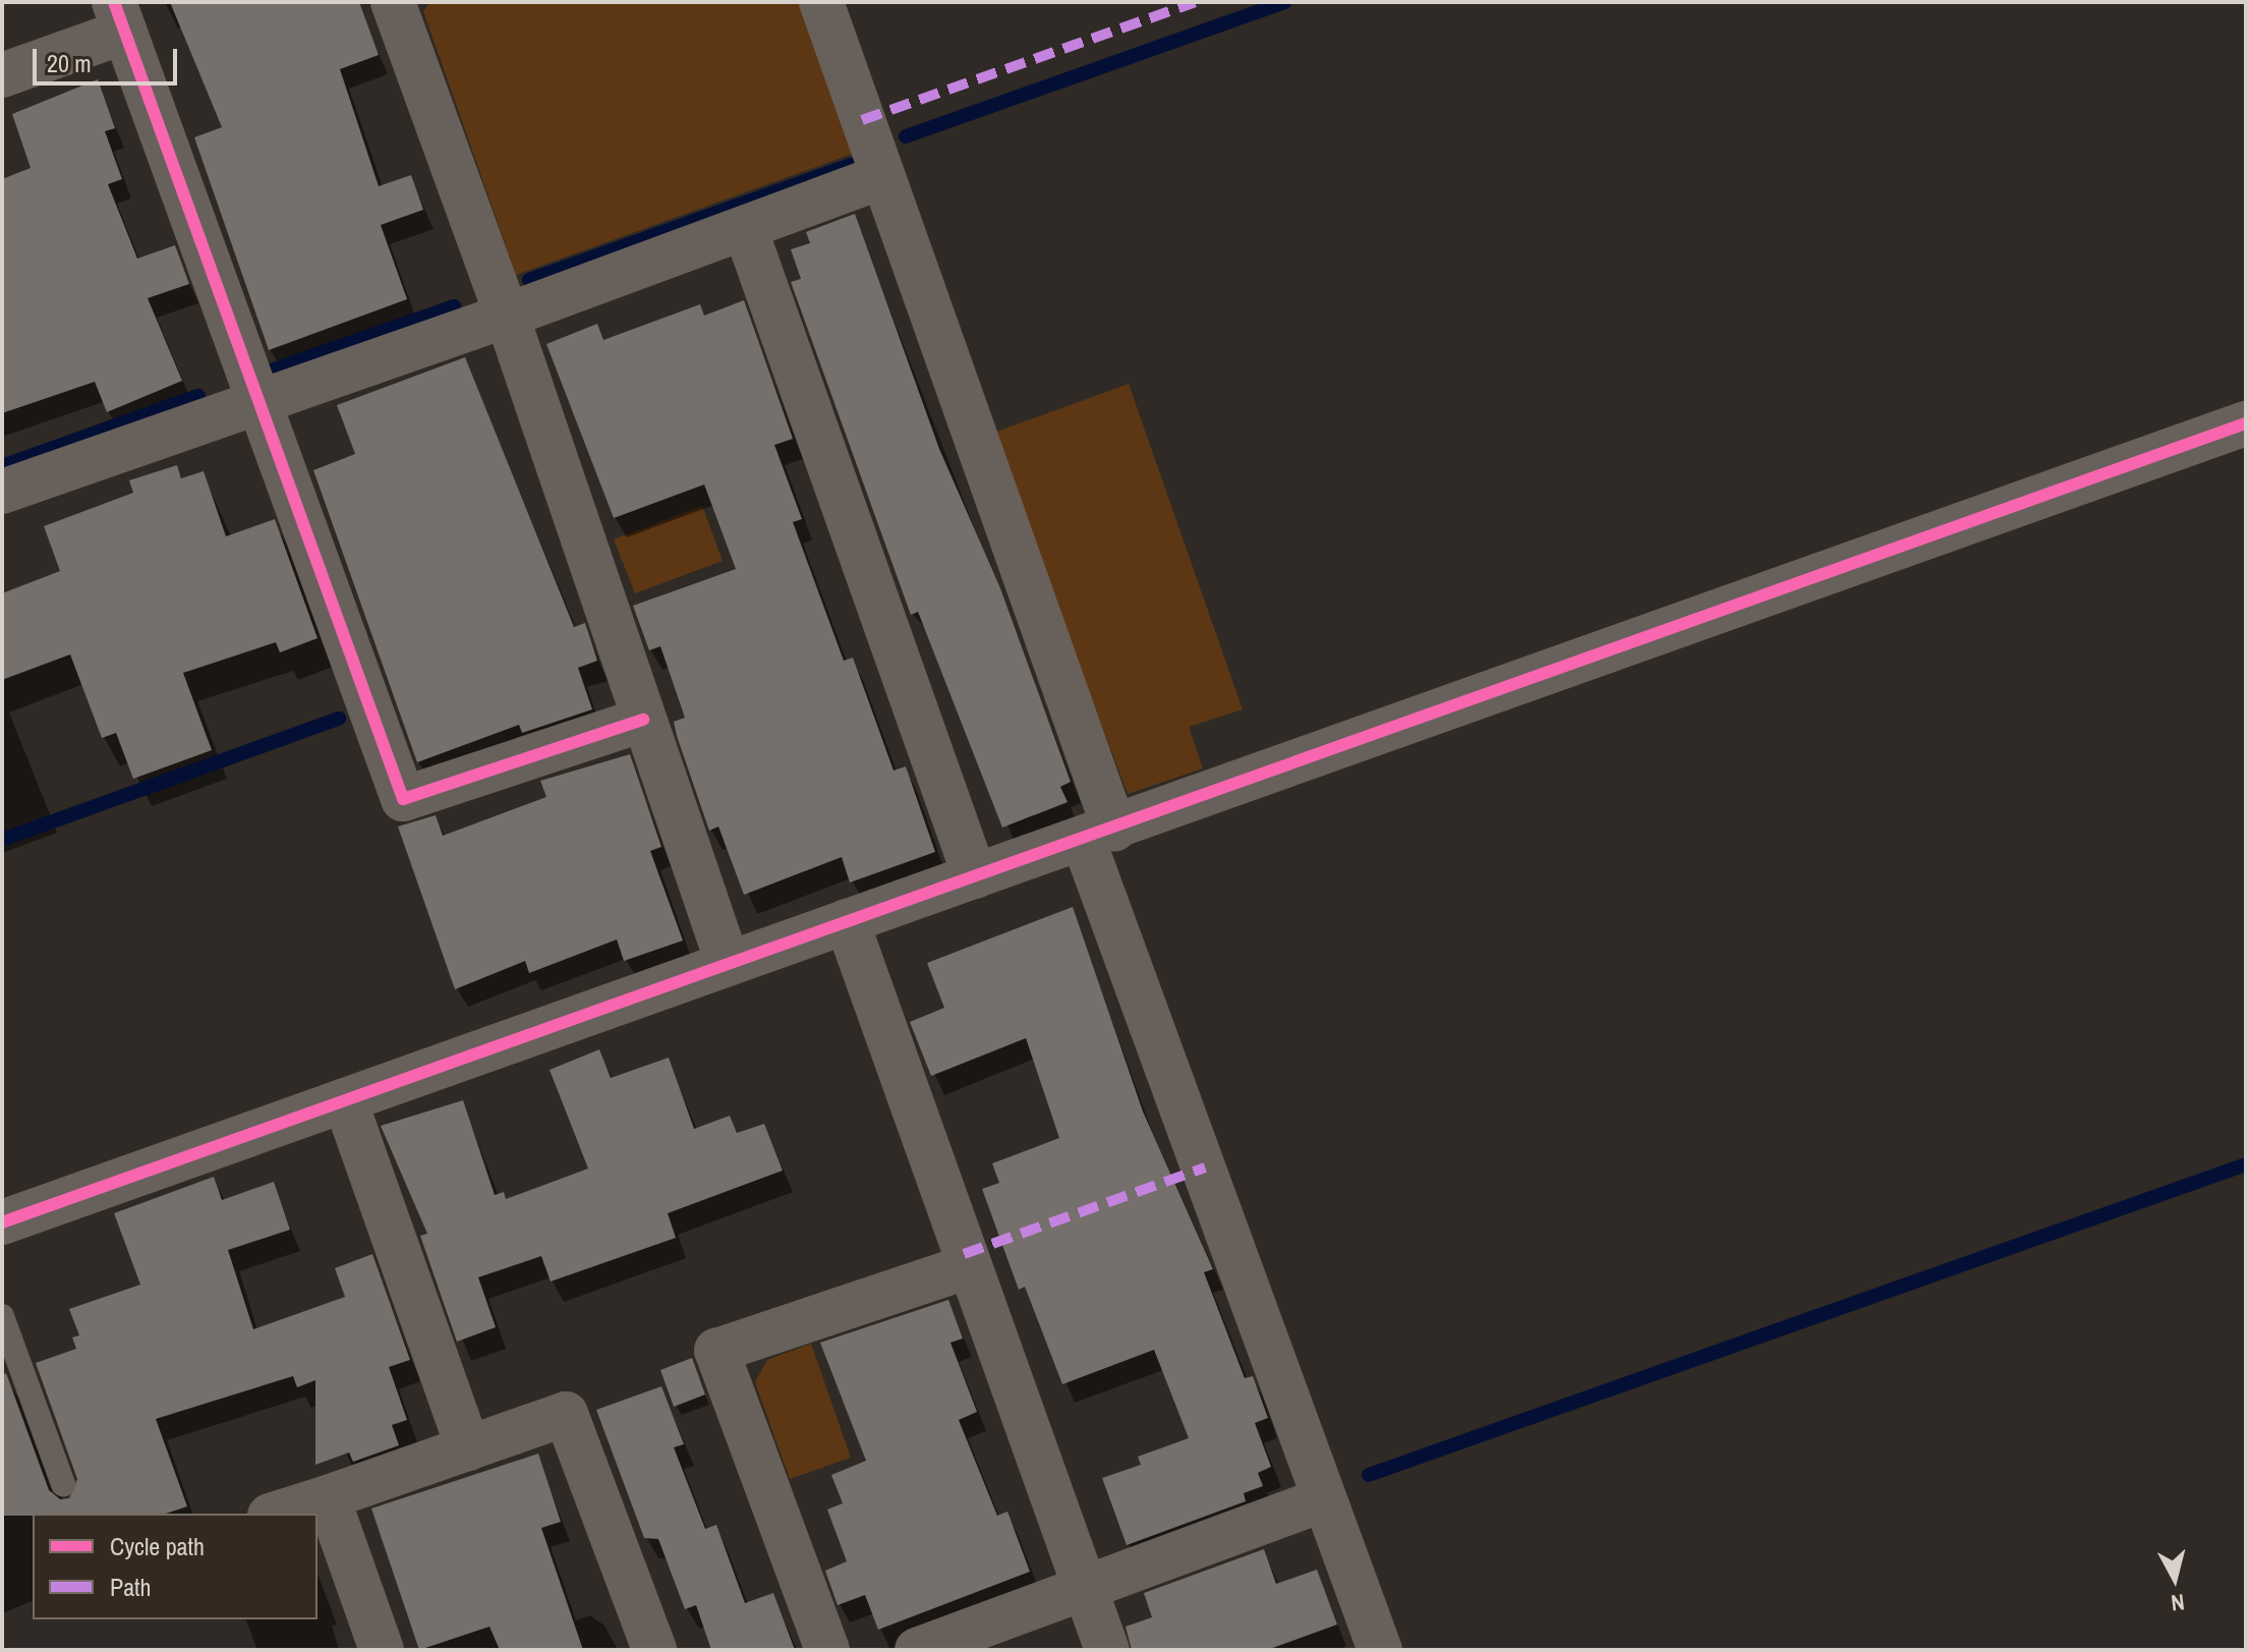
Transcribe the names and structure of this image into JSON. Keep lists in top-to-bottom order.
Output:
{
  "legend": ["Cycle path", "Path"],
  "scale_bar": "20 m",
  "north": "bottom"
}
